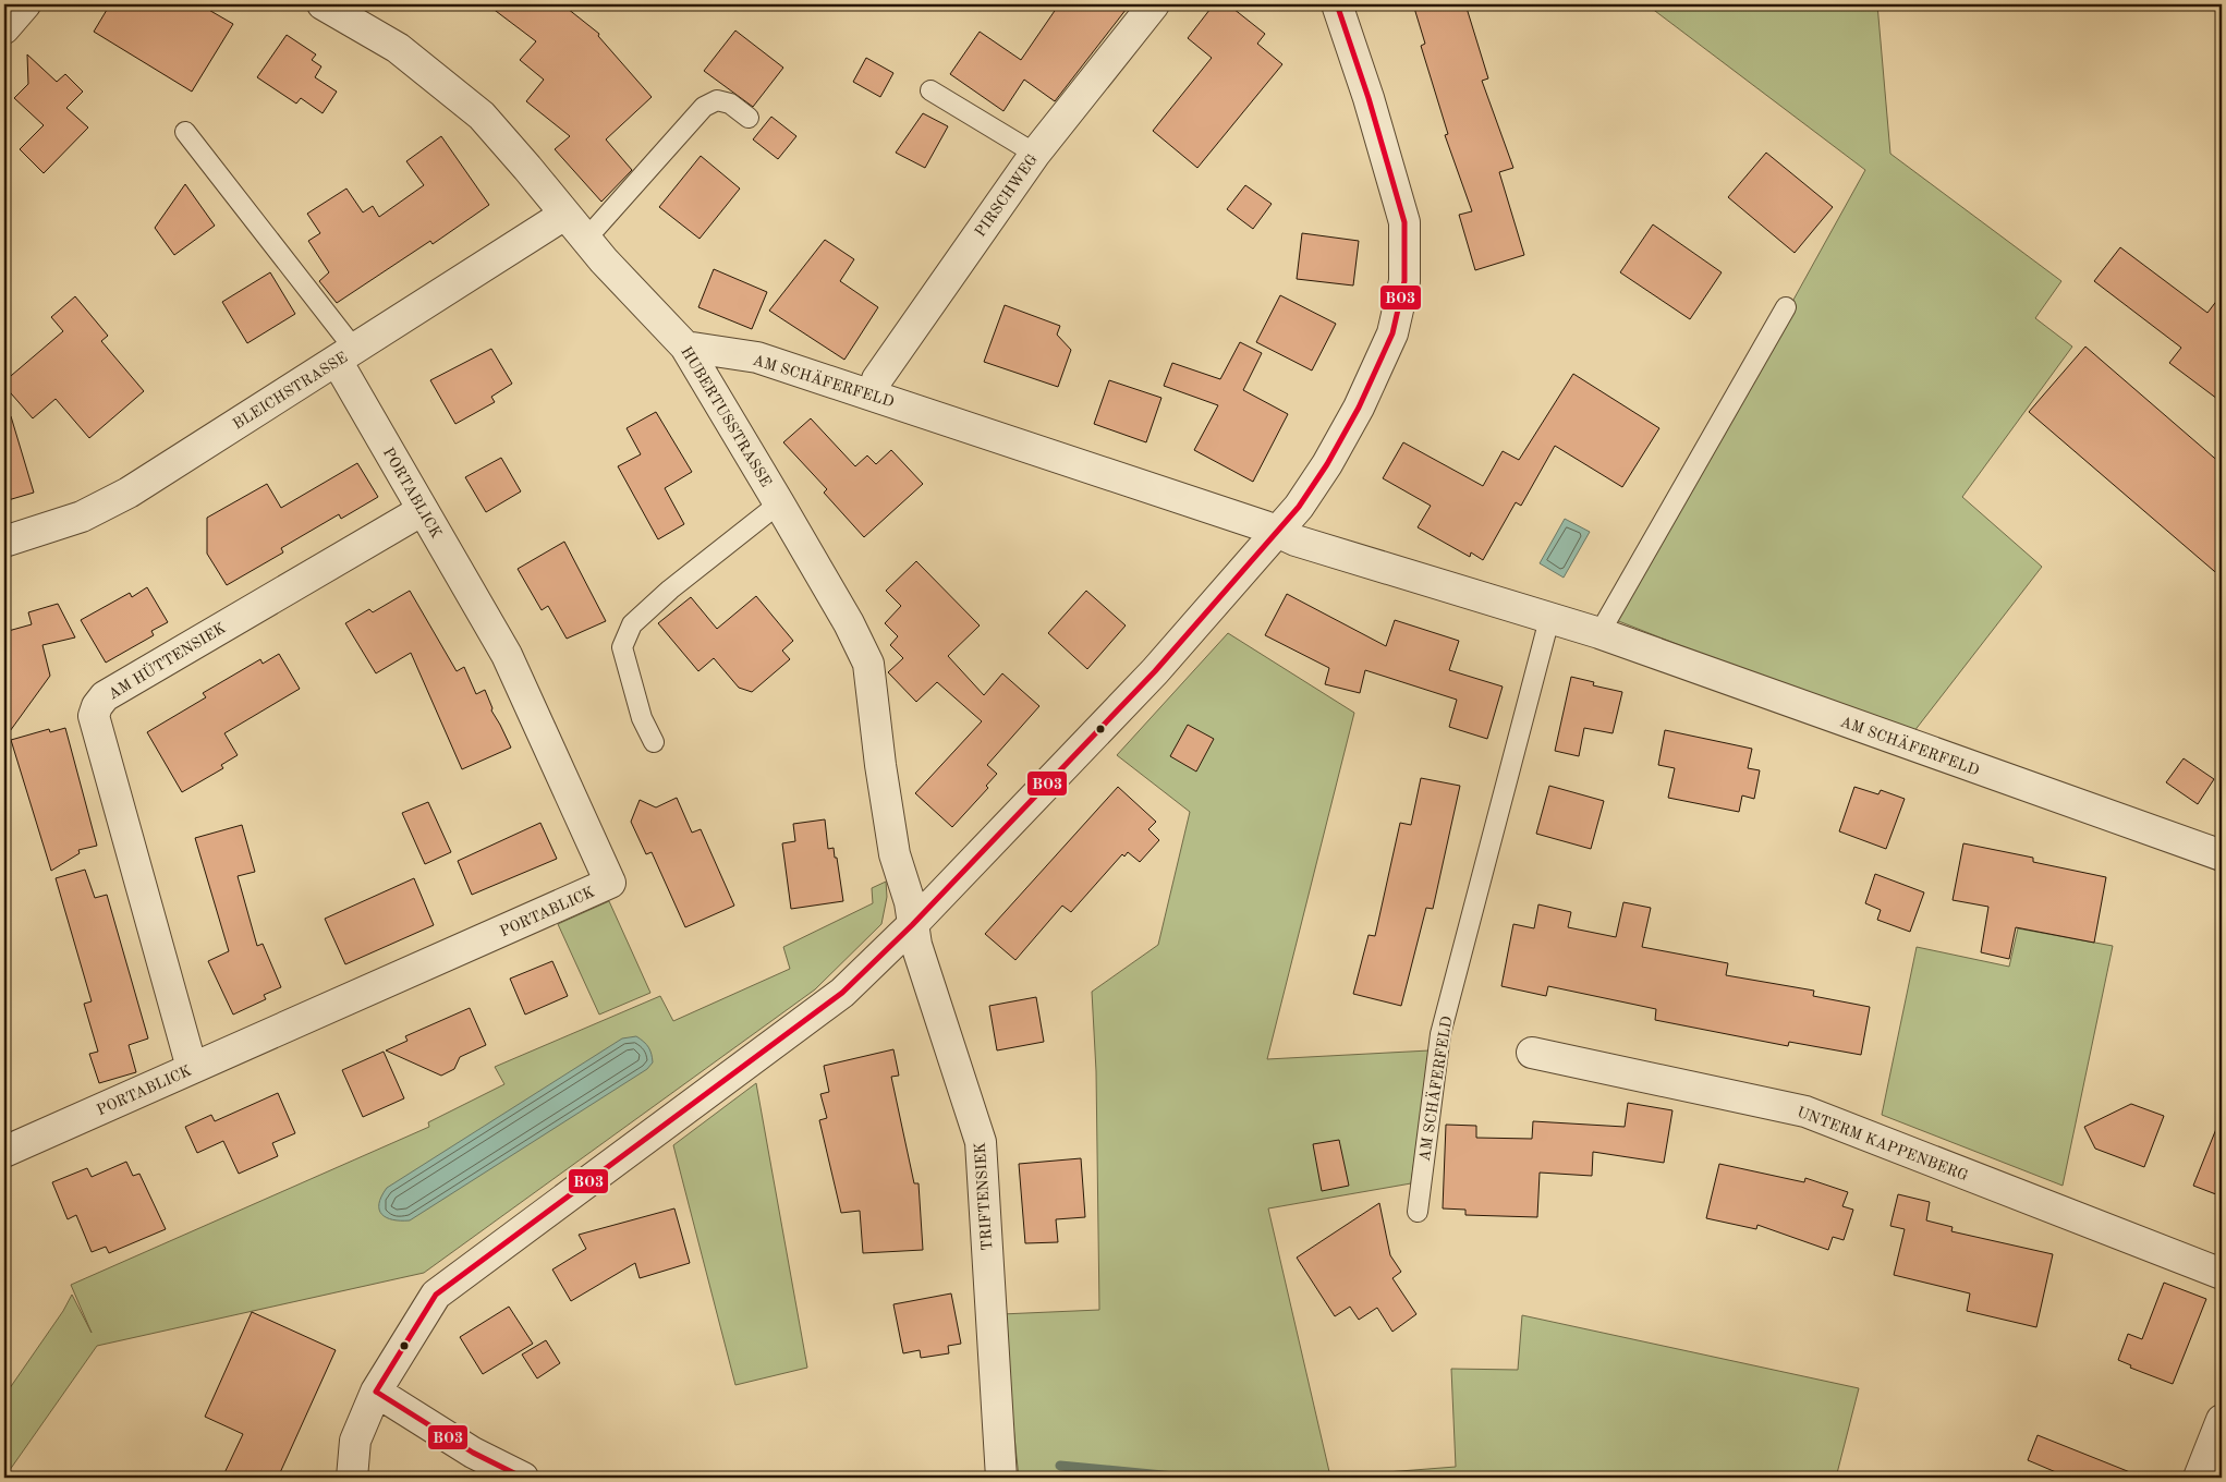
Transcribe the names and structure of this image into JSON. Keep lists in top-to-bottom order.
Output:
{
  "streets": {
    "street": [
      "PIRSCHWEG",
      "AM SCHÄFERFELD",
      "BLEICHSTRASSE",
      "HUBERTUSSTRASSE",
      "PORTABLICK",
      "AM HÜTTENSIEK",
      "UNTERM KAPPENBERG",
      "TRIFTENSIEK"
    ]
  },
  "crossings": [
    ["PIRSCHWEG", "AM SCHÄFERFELD"],
    ["AM SCHÄFERFELD", "HUBERTUSSTRASSE"],
    ["BLEICHSTRASSE", "HUBERTUSSTRASSE"],
    ["BLEICHSTRASSE", "PORTABLICK"],
    ["HUBERTUSSTRASSE", "TRIFTENSIEK"],
    ["PORTABLICK", "AM HÜTTENSIEK"]
  ],
  "lines": ["transit line BO3"]
}
